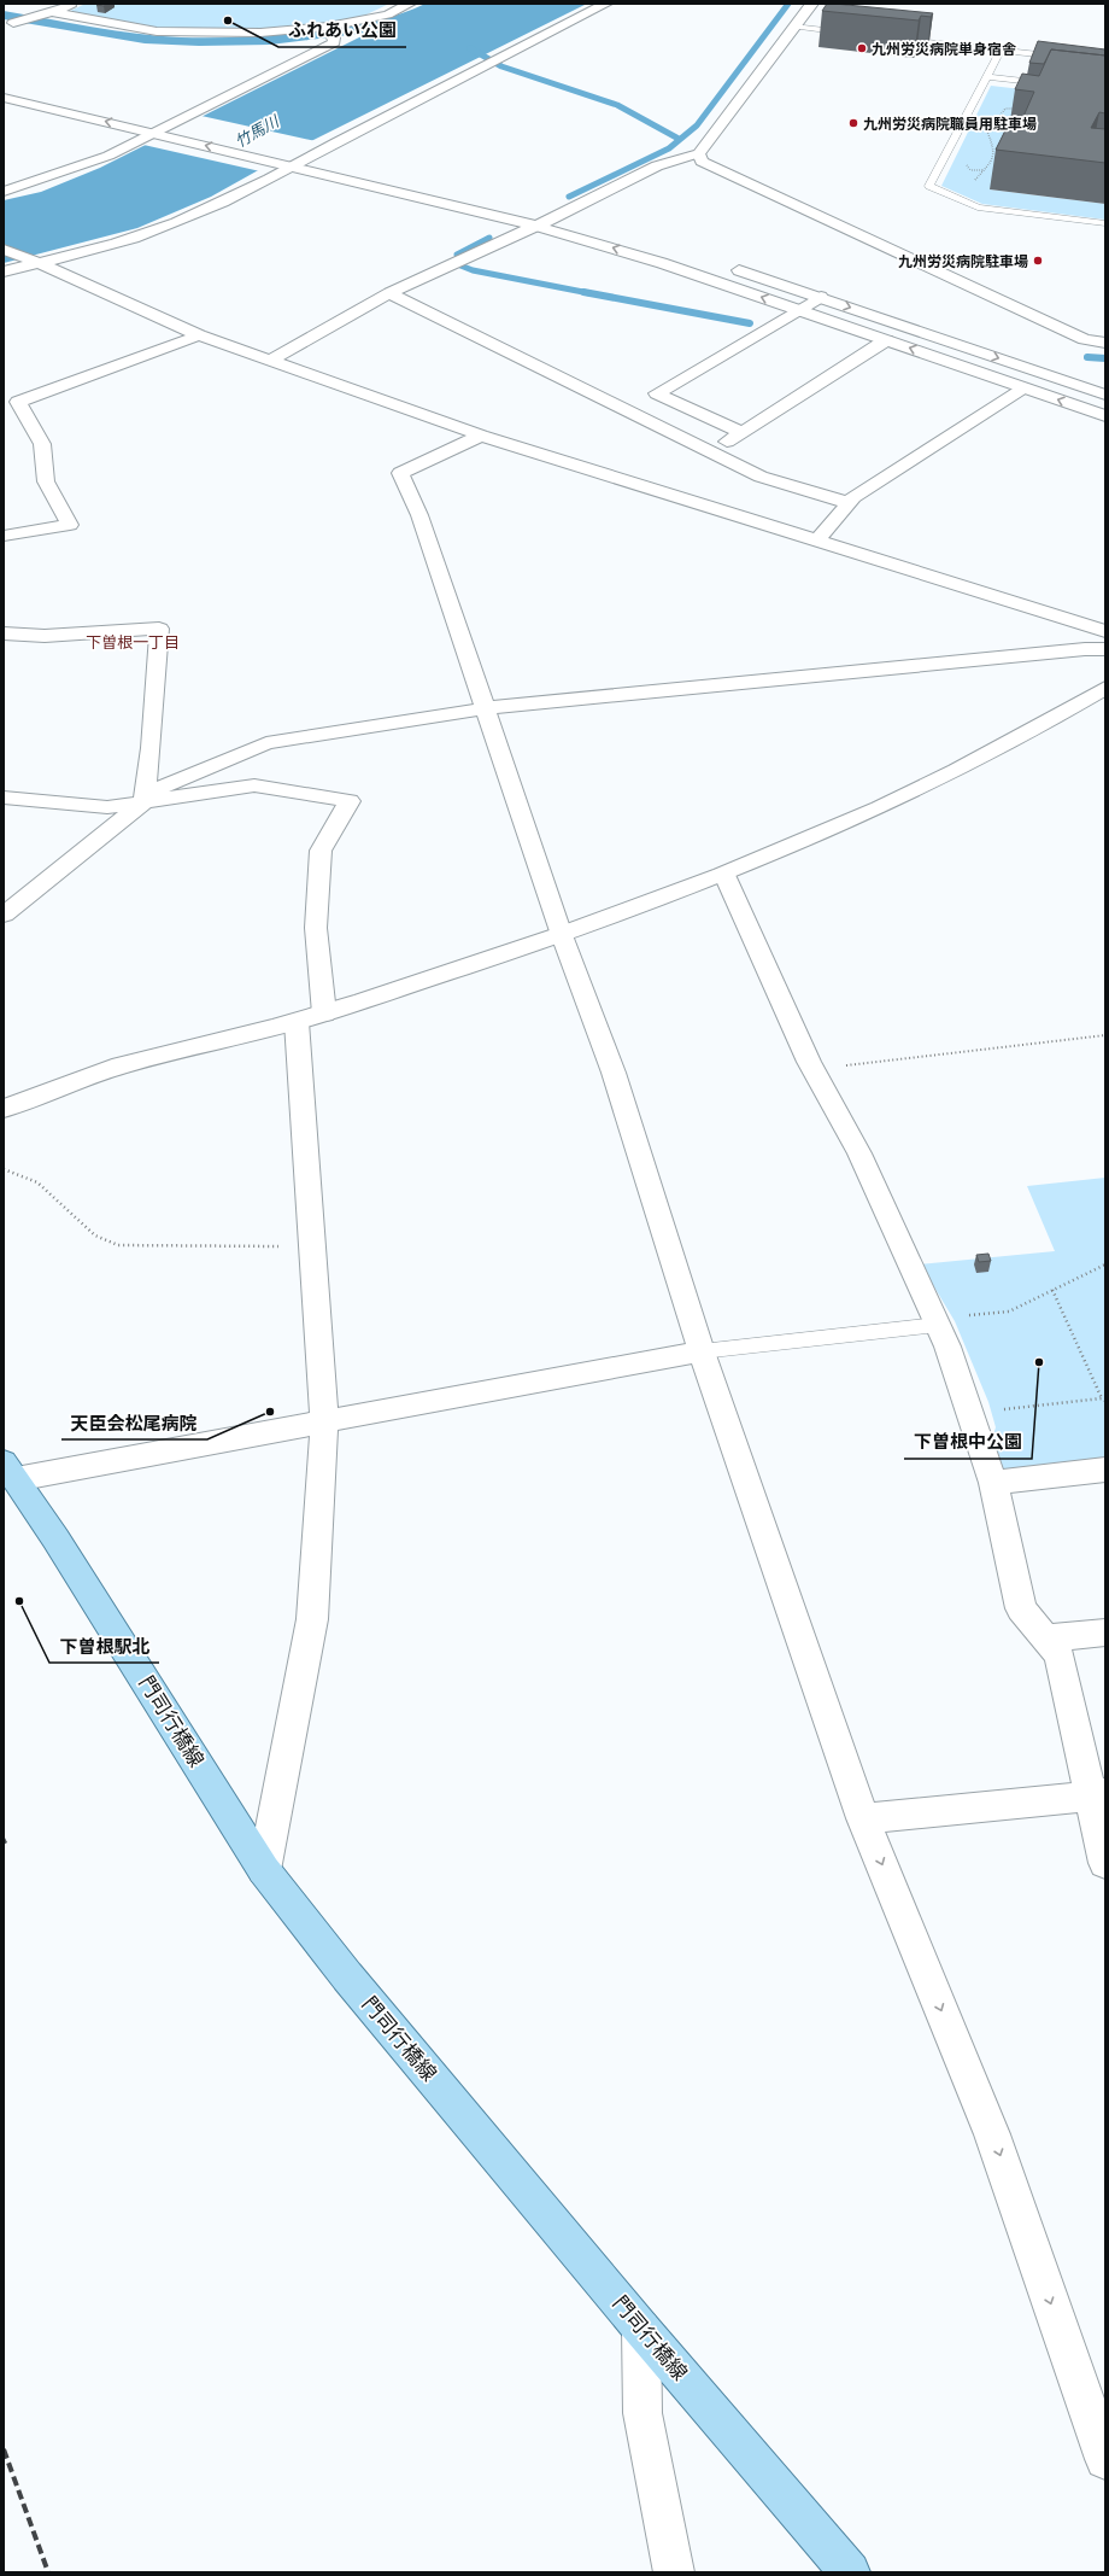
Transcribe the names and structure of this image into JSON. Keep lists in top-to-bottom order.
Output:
{
  "streets": {
    "main road": ["門司行橋線"]
  },
  "districts": ["下曽根一丁目"],
  "water": ["竹馬川"],
  "places": [
    "ふれあい公園",
    "九州労災病院単身宿舎",
    "九州労災病院職員用駐車場",
    "九州労災病院駐車場",
    "下曽根中公園",
    "天臣会松尾病院",
    "下曽根駅北"
  ]
}
